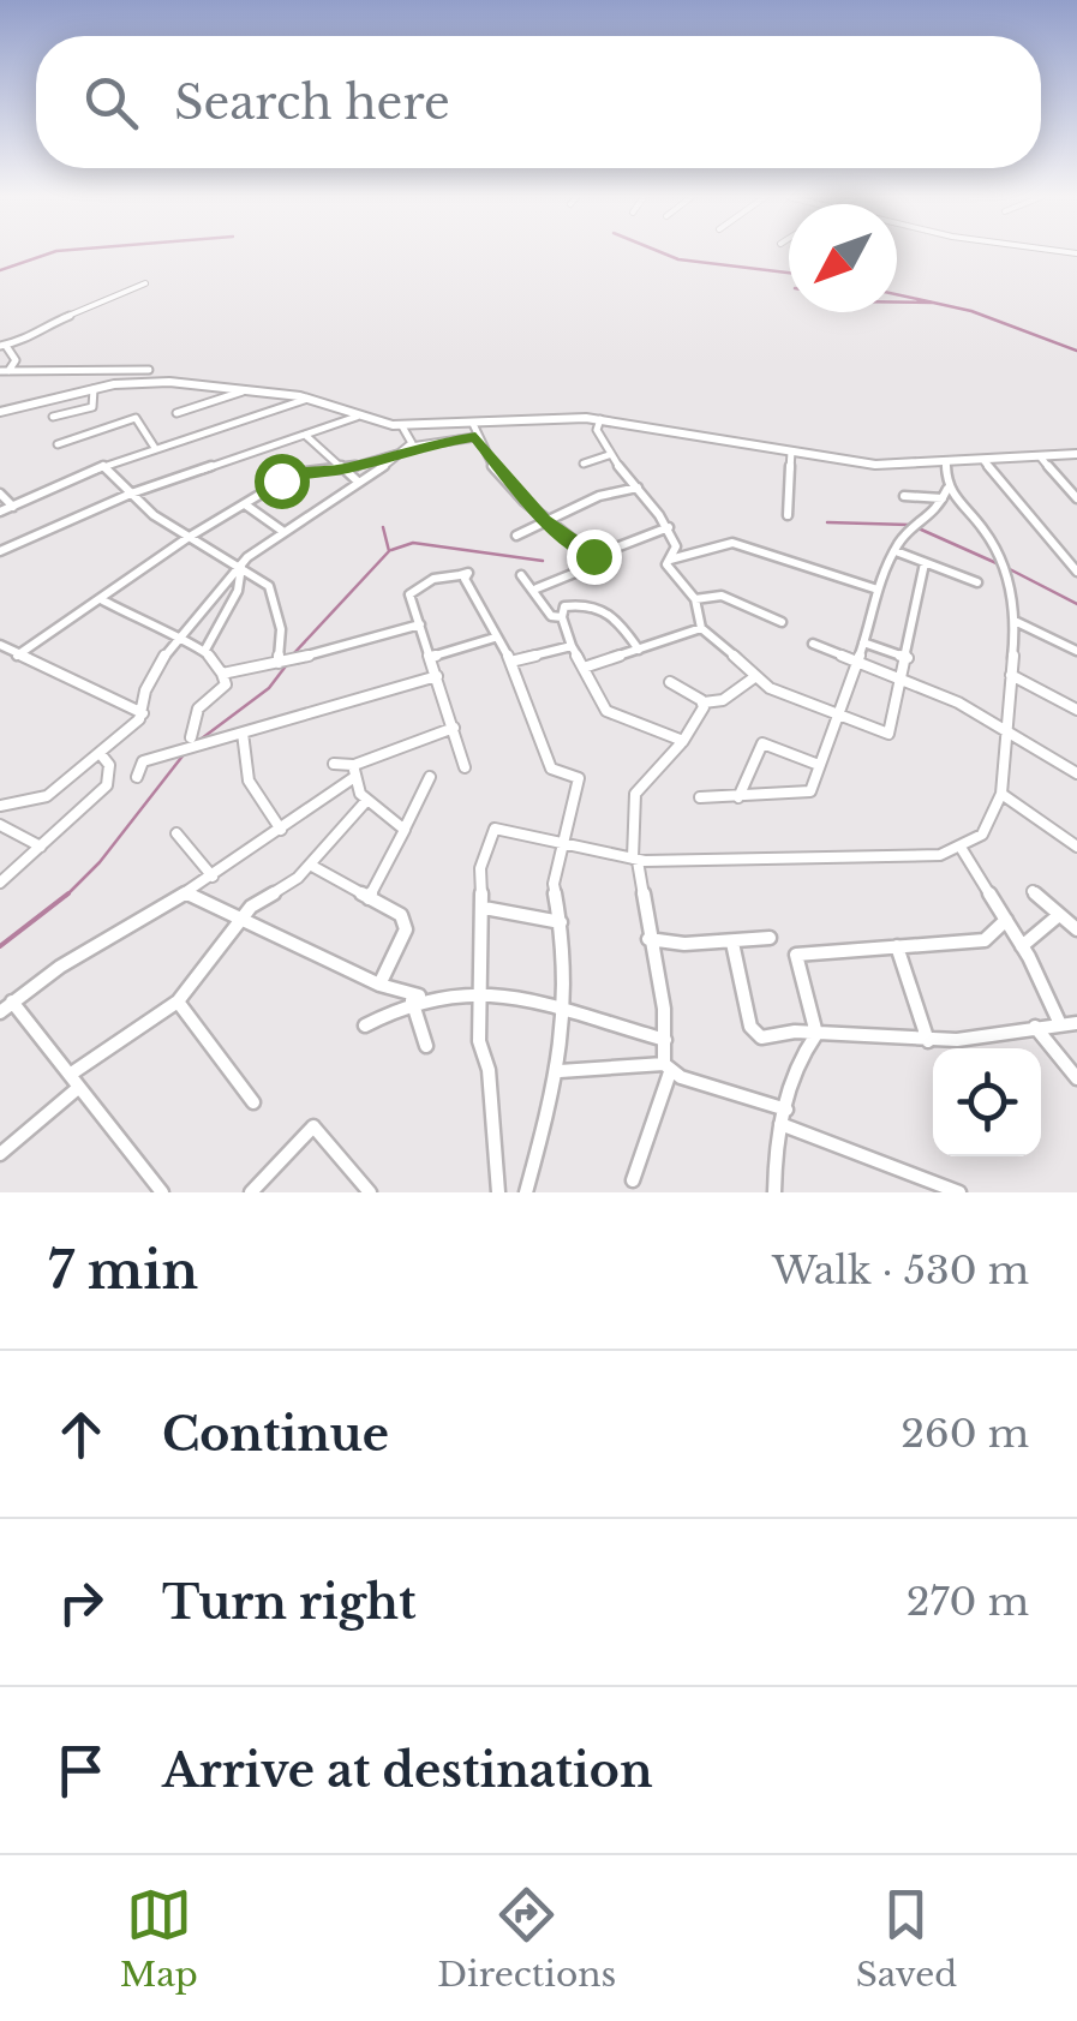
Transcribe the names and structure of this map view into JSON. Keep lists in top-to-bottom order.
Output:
{
  "north": "bottom left",
  "page": {
    "search": "Search here",
    "heading": ["7 min", "Walk · 530 m"],
    "list": [
      ["Continue", "260 m"],
      ["Turn right", "270 m"],
      "Arrive at destination"
    ],
    "nav": ["Map", "Directions", "Saved"]
  }
}
